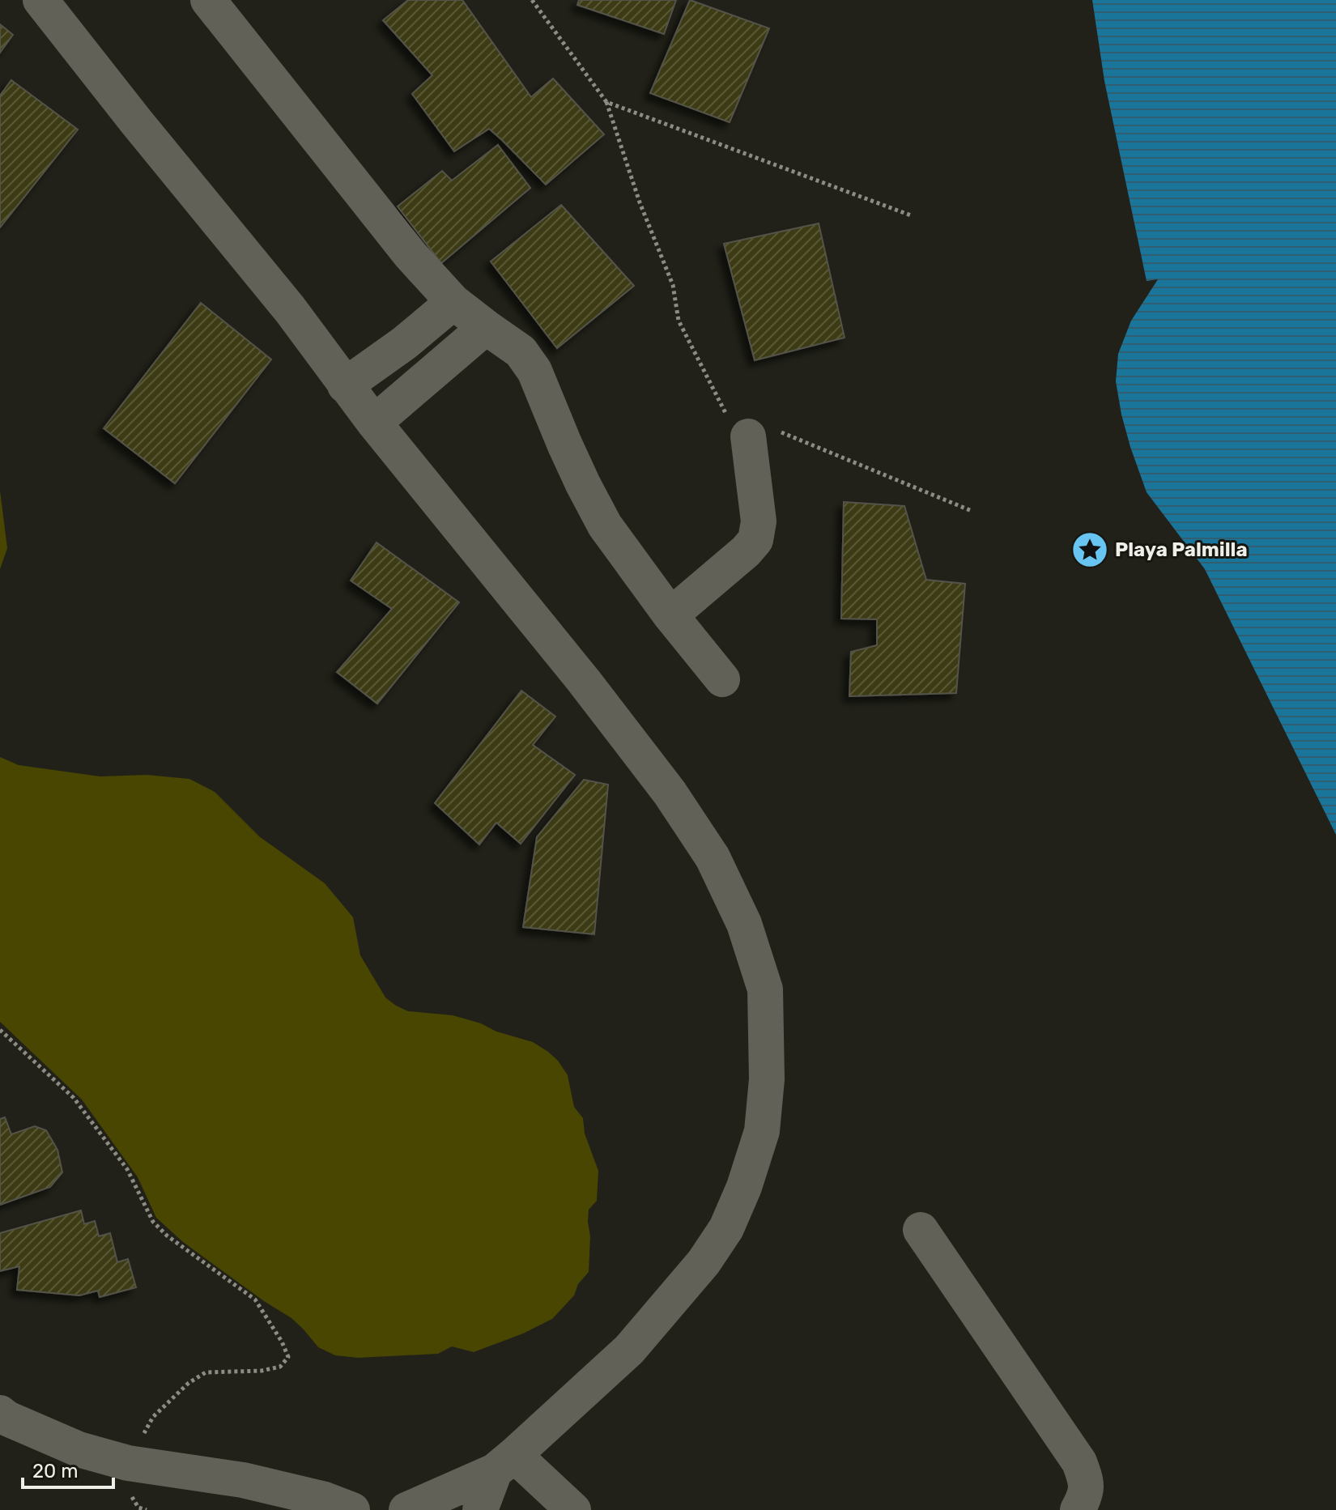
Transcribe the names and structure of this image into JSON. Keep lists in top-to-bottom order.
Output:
{
  "places": {
    "place": ["Playa Palmilla"]
  },
  "scale_bar": "20 m"
}
